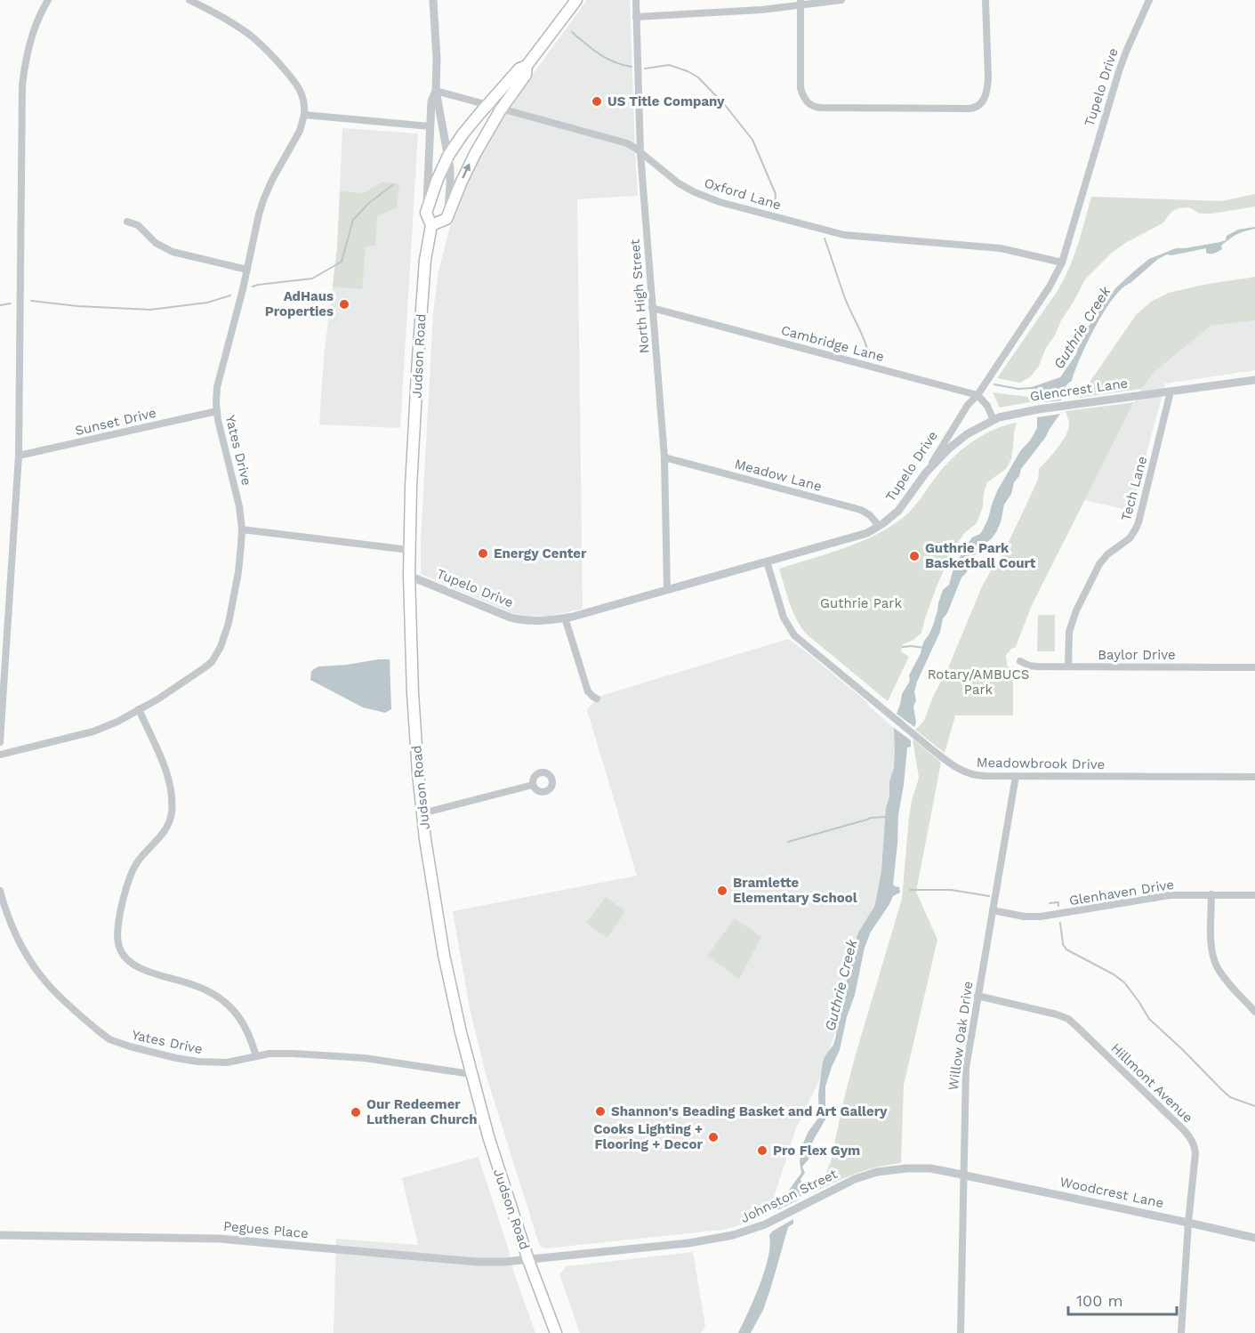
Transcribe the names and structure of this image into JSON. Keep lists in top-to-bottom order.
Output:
{
  "streets": {
    "main road": ["Judson Road"],
    "street": [
      "Tupelo Drive",
      "Oxford Lane",
      "North High Street",
      "Cambridge Lane",
      "Glencrest Lane",
      "Sunset Drive",
      "Yates Drive",
      "Meadow Lane",
      "Tech Lane",
      "Baylor Drive",
      "Meadowbrook Drive",
      "Glenhaven Drive",
      "Willow Oak Drive",
      "Hillmont Avenue",
      "Woodcrest Lane",
      "Johnston Street",
      "Pegues Place"
    ]
  },
  "crossings": [
    ["Tupelo Drive", "Oxford Lane"],
    ["Tupelo Drive", "North High Street"],
    ["Tupelo Drive", "Cambridge Lane"],
    ["Tupelo Drive", "Judson Road"],
    ["Tupelo Drive", "Glencrest Lane"],
    ["Tupelo Drive", "Meadow Lane"],
    ["Tupelo Drive", "Meadowbrook Drive"],
    ["Oxford Lane", "North High Street"],
    ["North High Street", "Cambridge Lane"],
    ["North High Street", "Meadow Lane"],
    ["Judson Road", "Yates Drive"],
    ["Judson Road", "Johnston Street"],
    ["Judson Road", "Pegues Place"],
    ["Glencrest Lane", "Tech Lane"],
    ["Sunset Drive", "Yates Drive"],
    ["Tech Lane", "Baylor Drive"],
    ["Meadowbrook Drive", "Willow Oak Drive"],
    ["Glenhaven Drive", "Willow Oak Drive"],
    ["Willow Oak Drive", "Hillmont Avenue"],
    ["Willow Oak Drive", "Woodcrest Lane"],
    ["Willow Oak Drive", "Johnston Street"],
    ["Hillmont Avenue", "Woodcrest Lane"],
    ["Woodcrest Lane", "Johnston Street"],
    ["Johnston Street", "Pegues Place"]
  ],
  "water": ["Guthrie Creek"],
  "parks": ["Guthrie Park", "Rotary/AMBUCS Park"],
  "places": [
    "US Title Company",
    "AdHaus Properties",
    "Energy Center",
    "Guthrie Park Basketball Court",
    "Bramlette Elementary School",
    "Shannon's Beading Basket and Art Gallery",
    "Our Redeemer Lutheran Church",
    "Cooks Lighting + Flooring + Decor",
    "Pro Flex Gym"
  ],
  "scale_bar": "100 m"
}
